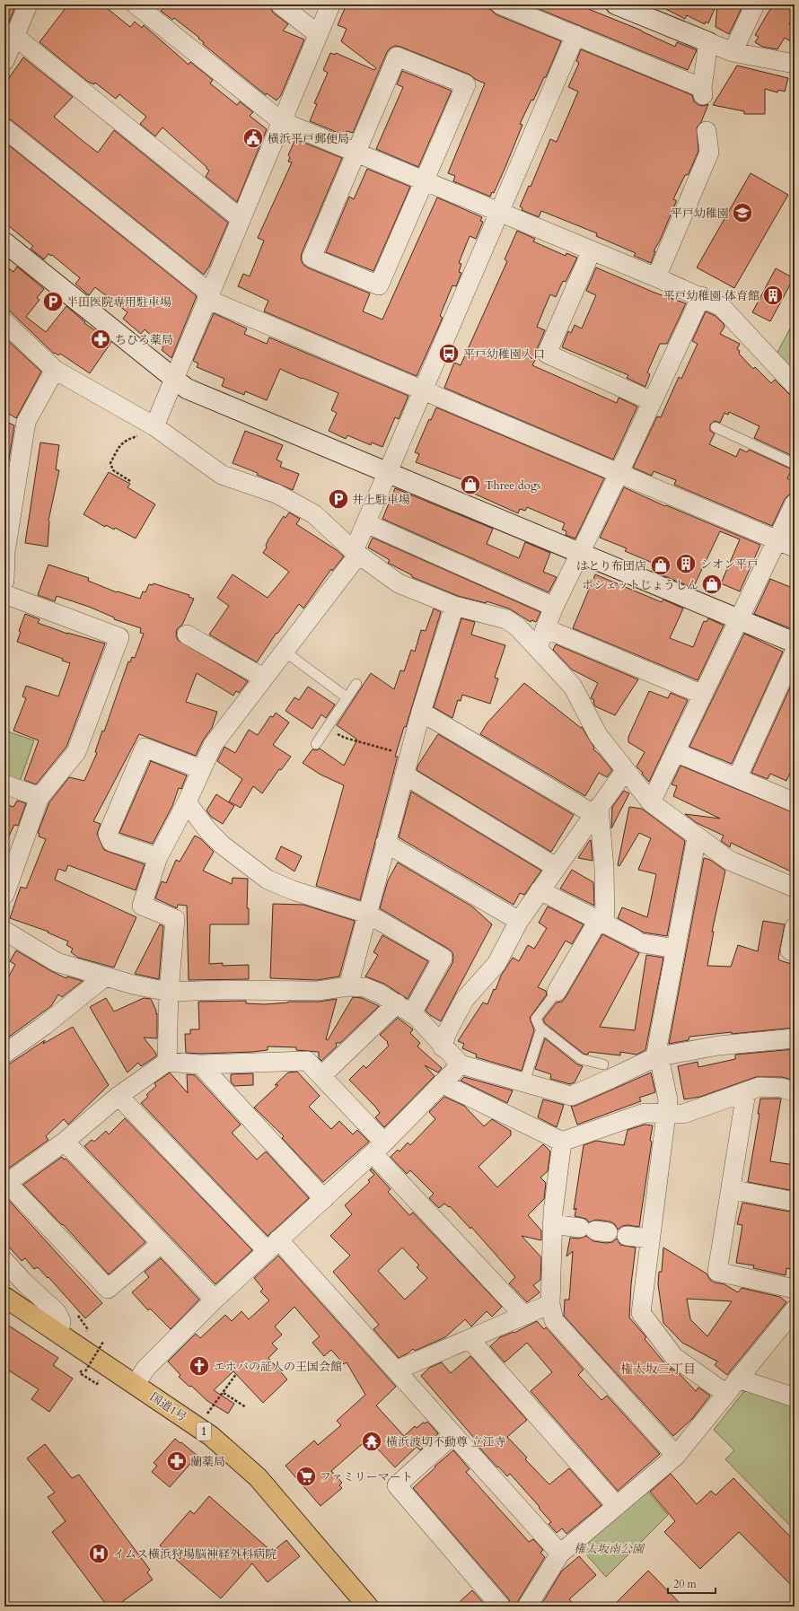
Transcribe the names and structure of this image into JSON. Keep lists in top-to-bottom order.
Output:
{
  "streets": {
    "highway": ["国道1号", "1"]
  },
  "districts": ["権太坂三丁目"],
  "parks": ["権太坂南公園"],
  "places": {
    "public building": ["横浜平戸郵便局"],
    "school or university": ["平戸幼稚園"],
    "building": ["平戸幼稚園 体育館", "シオン平戸"],
    "parking": ["半田医院専用駐車場", "井上駐車場"],
    "pharmacy": ["ちひろ薬局", "蘭薬局"],
    "bus stop": ["平戸幼稚園入口"],
    "shop": ["Three dogs", "はとり布団店", "ポシェットじょうしん"],
    "church": ["エホバの証人の王国会館"],
    "temple": ["横浜波切不動尊 立江寺"],
    "supermarket": ["ファミリーマート"],
    "hospital": ["イムス横浜狩場脳神経外科病院"]
  },
  "scale_bar": "20 m"
}
